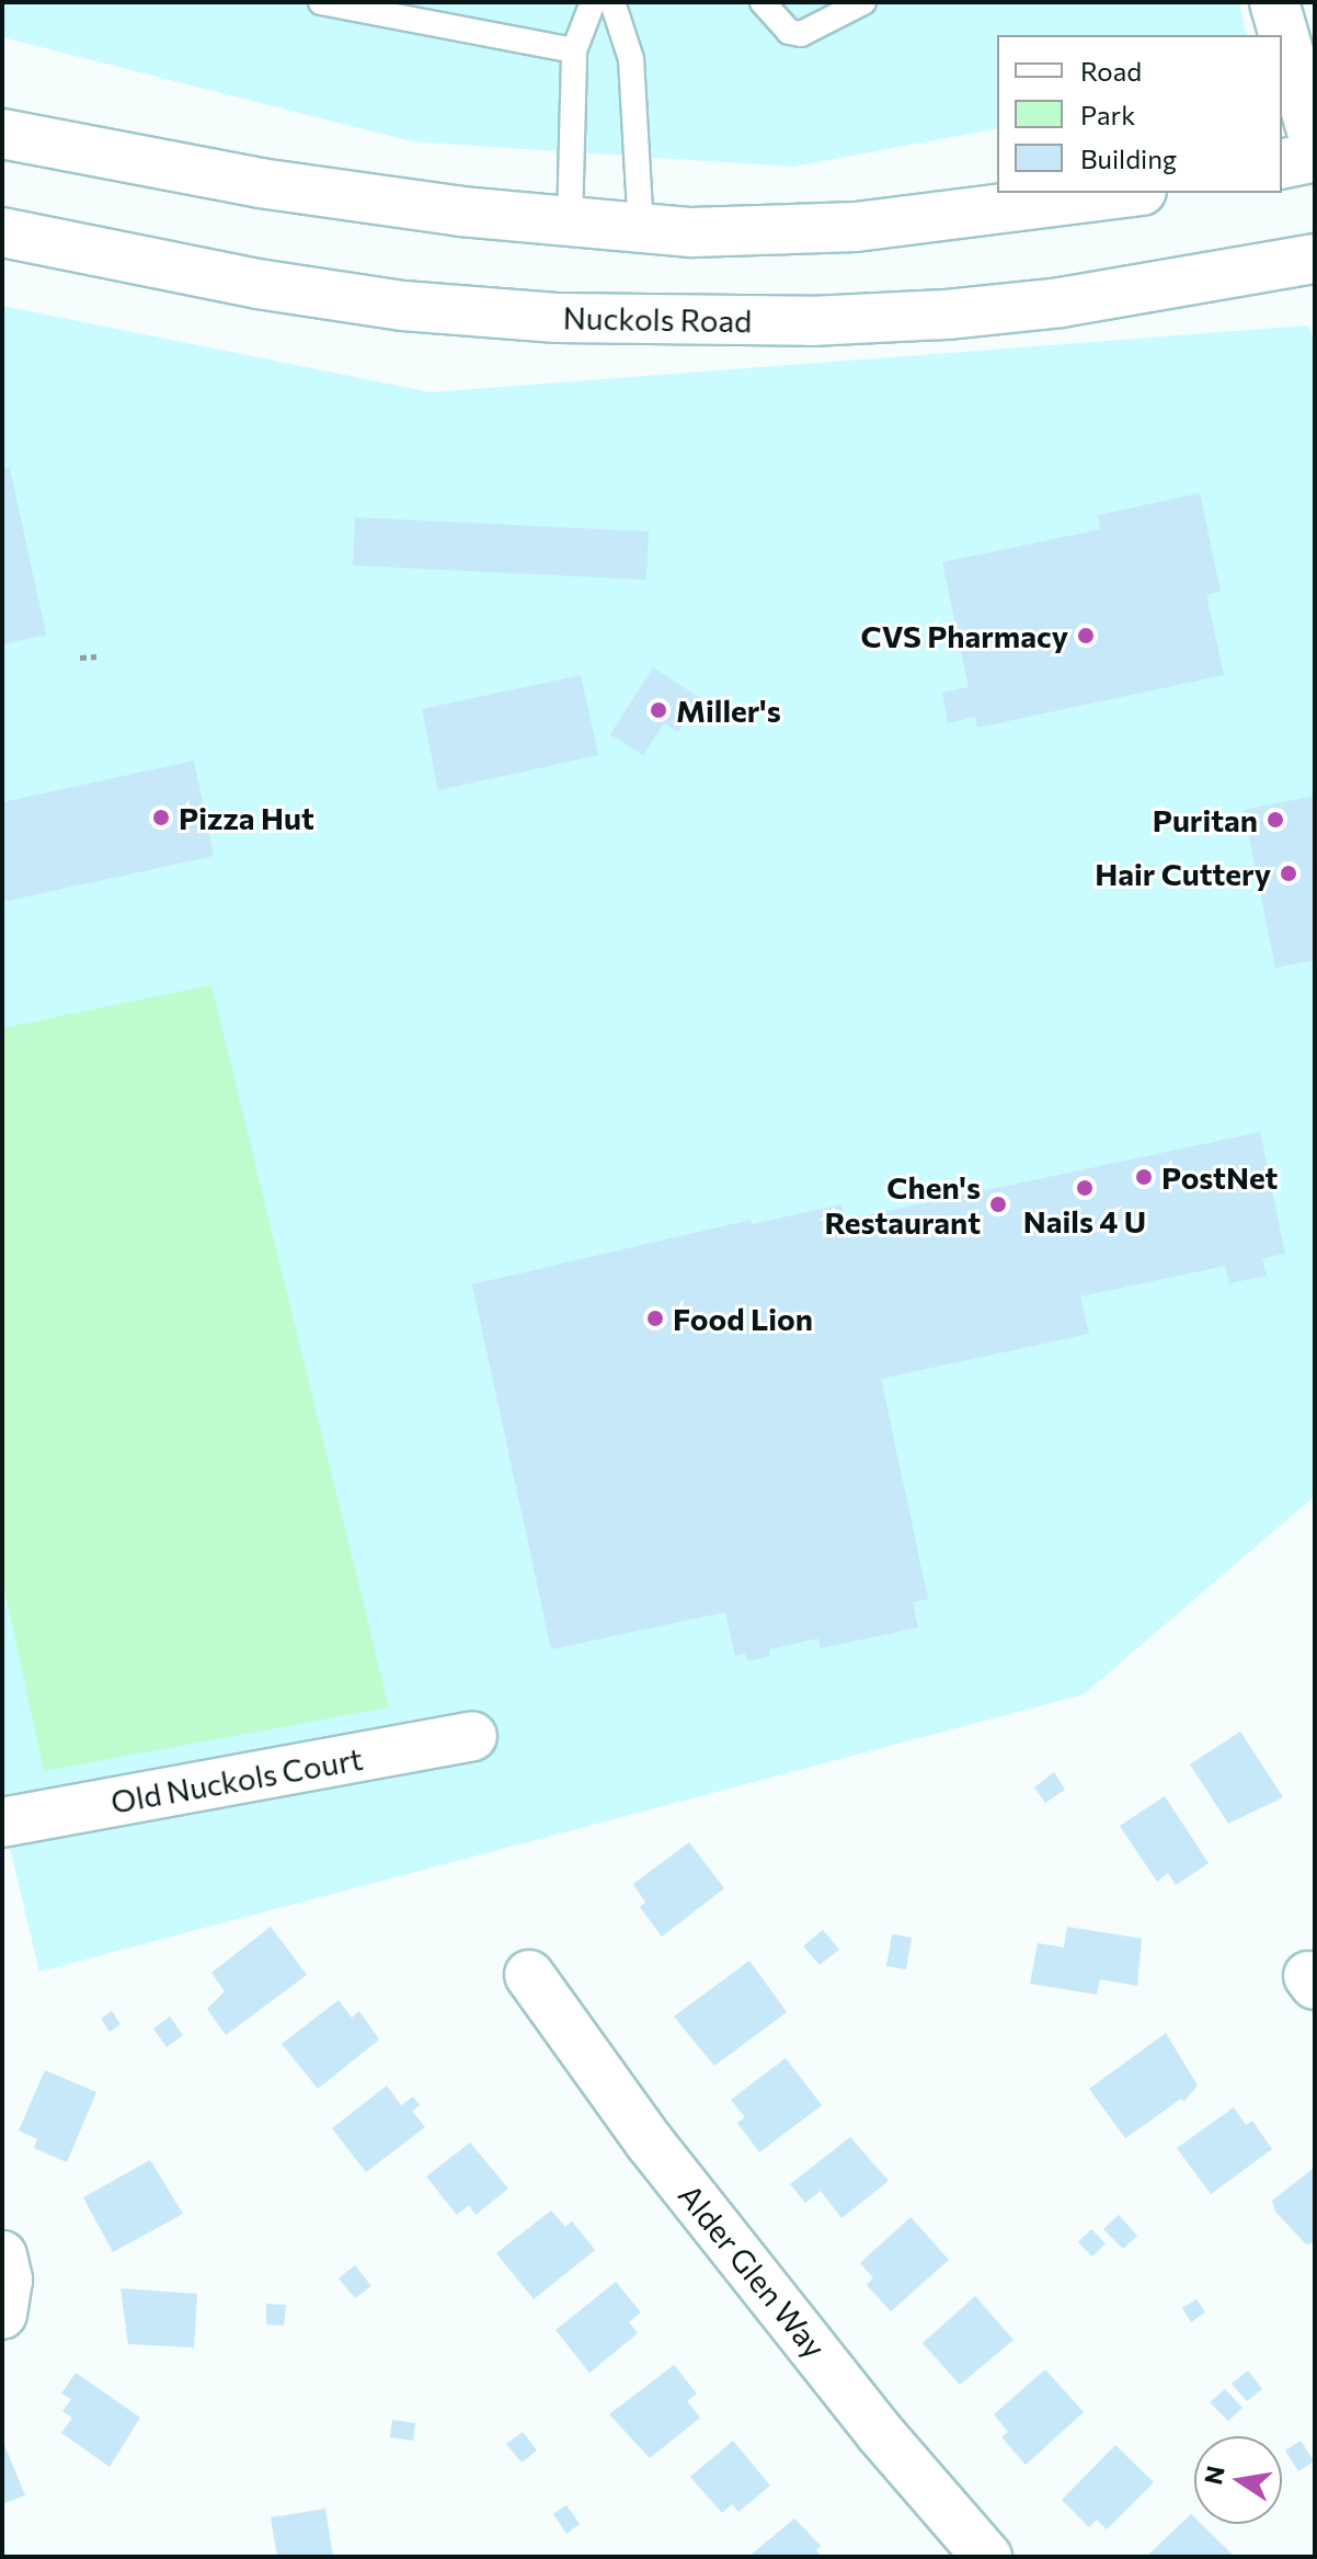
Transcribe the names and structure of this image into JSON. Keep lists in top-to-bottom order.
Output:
{
  "streets": {
    "main road": ["Nuckols Road", "Old Nuckols Court", "Alder Glen Way"]
  },
  "places": [
    "CVS Pharmacy",
    "Miller's",
    "Pizza Hut",
    "Puritan",
    "Hair Cuttery",
    "PostNet",
    "Nails 4 U",
    "Chen's Restaurant",
    "Food Lion"
  ],
  "legend": ["Road", "Park", "Building"],
  "north": "left"
}
